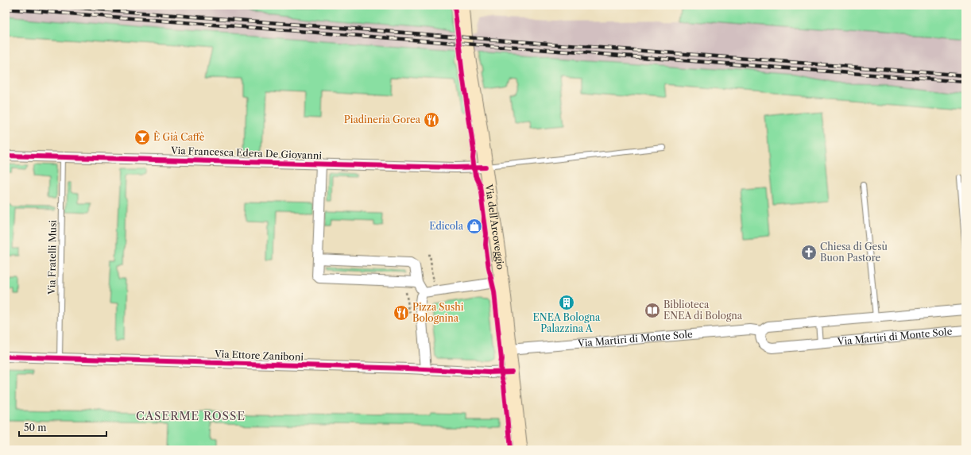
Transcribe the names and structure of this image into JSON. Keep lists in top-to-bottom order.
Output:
{
  "streets": {
    "street": [
      "Via Francesca Edera De Giovanni",
      "Via dell'Arcoveggio",
      "Via Martiri di Monte Sole",
      "Via Ettore Zaniboni"
    ],
    "lane": ["Via Fratelli Musi"]
  },
  "crossings": [
    ["Via Francesca Edera De Giovanni", "Via dell'Arcoveggio"],
    ["Via Francesca Edera De Giovanni", "Via Fratelli Musi"],
    ["Via dell'Arcoveggio", "Via Martiri di Monte Sole"],
    ["Via dell'Arcoveggio", "Via Ettore Zaniboni"],
    ["Via Fratelli Musi", "Via Ettore Zaniboni"]
  ],
  "districts": ["CASERME ROSSE"],
  "places": {
    "restaurant": ["Piadineria Gorea", "Pizza Sushi Bolognina"],
    "bar": ["È Già Caffè"],
    "shop": ["Edicola"],
    "church": ["Chiesa di Gesù Buon Pastore"],
    "building": ["ENEA Bologna Palazzina A"],
    "library": ["Biblioteca ENEA di Bologna"]
  },
  "scale_bar": "50 m"
}
